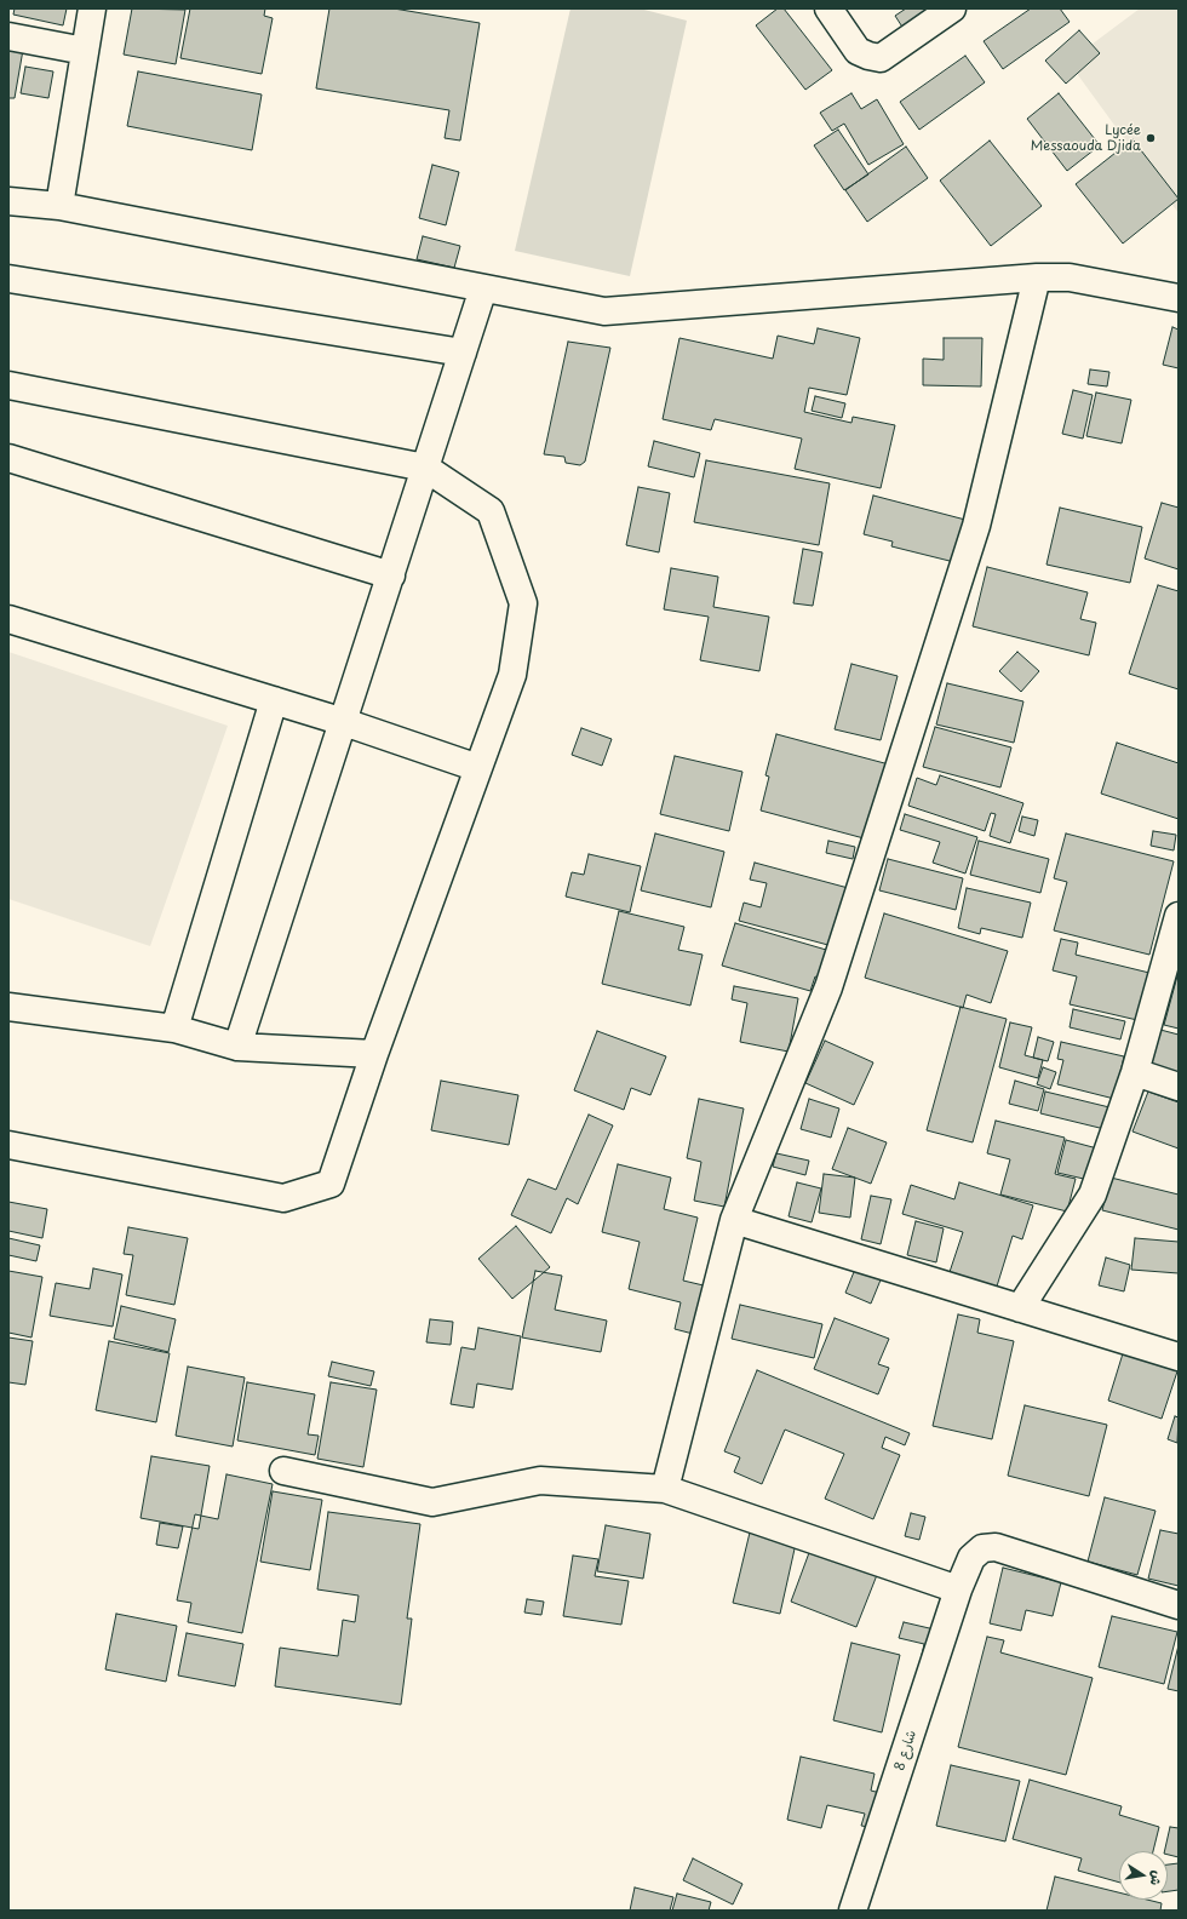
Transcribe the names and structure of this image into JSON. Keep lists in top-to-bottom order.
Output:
{
  "streets": {
    "street": ["شارع 8"]
  },
  "places": ["Lycée Messaouda Djida"],
  "north": "right"
}
